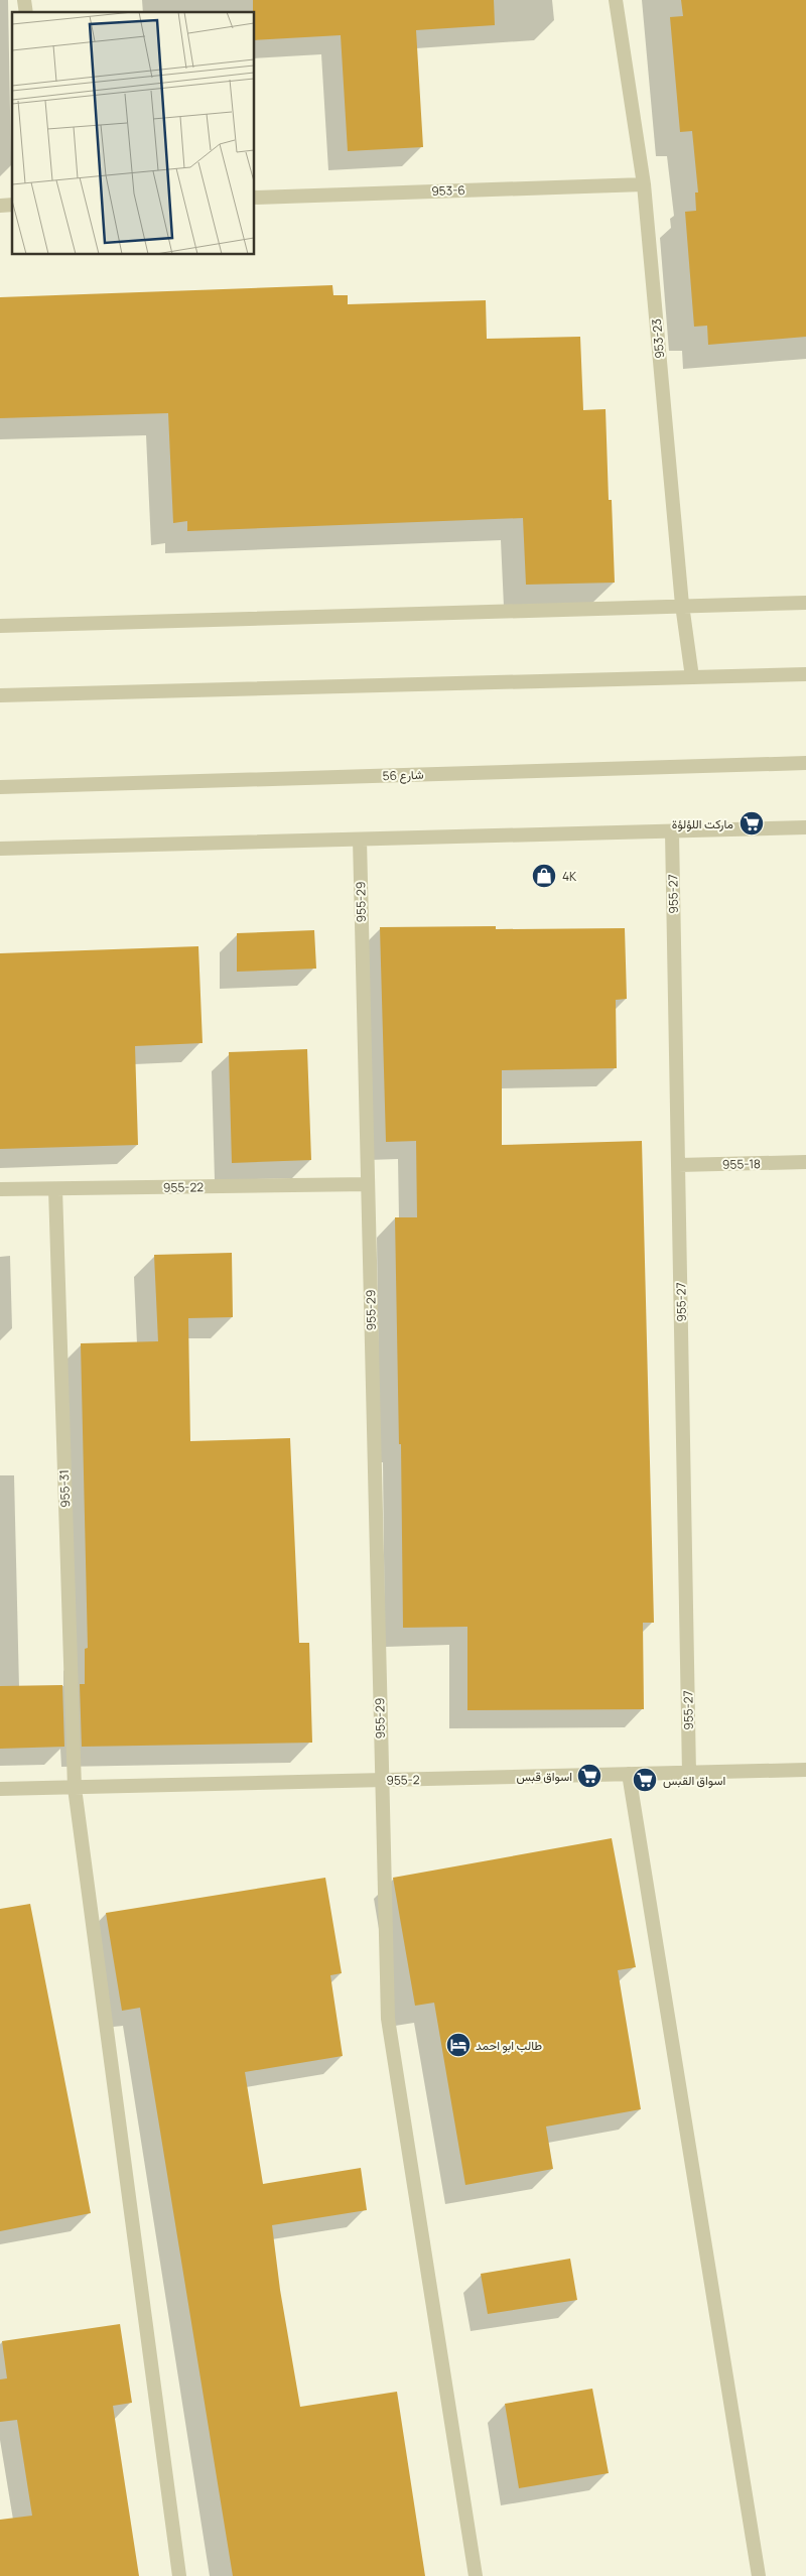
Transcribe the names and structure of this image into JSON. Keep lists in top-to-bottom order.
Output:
{
  "streets": {
    "street": [
      "953-6",
      "953-23",
      "شارع 56",
      "955-27",
      "955-29",
      "955-18",
      "955-22",
      "955-31",
      "955-2"
    ]
  },
  "crossings": [
    ["953-6", "953-23"],
    ["955-27", "955-18"],
    ["955-27", "955-2"],
    ["955-29", "955-22"],
    ["955-29", "955-2"],
    ["955-22", "955-31"],
    ["955-31", "955-2"]
  ],
  "places": {
    "supermarket": ["ماركت اللؤلؤة", "اسواق قبس", "اسواق القبس"],
    "shop": ["4K"],
    "hotel": ["طالب ابو احمد"]
  }
}
